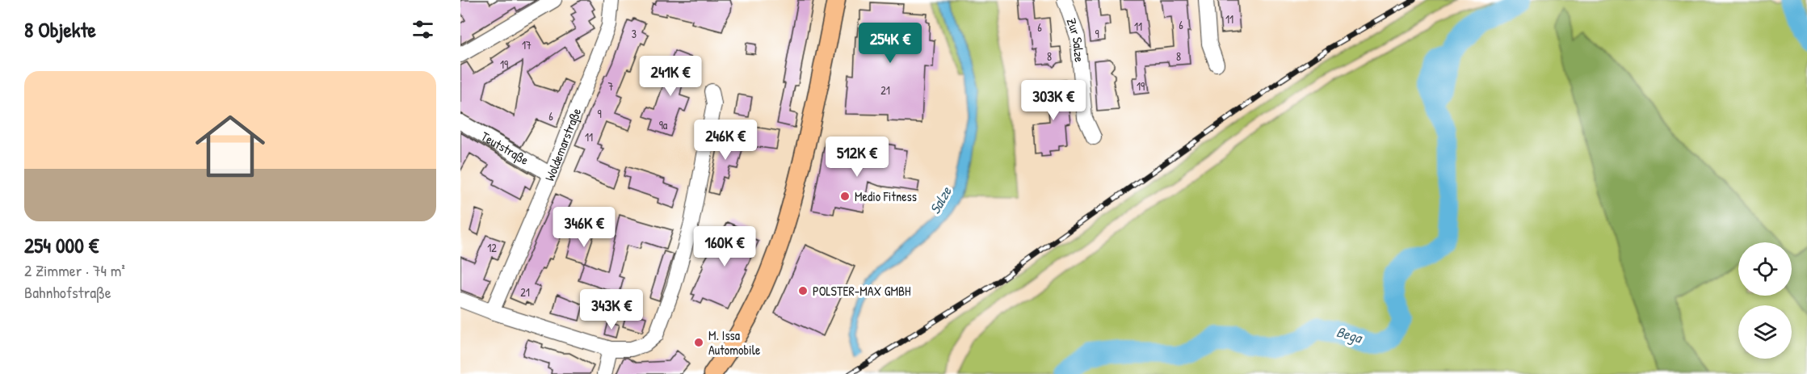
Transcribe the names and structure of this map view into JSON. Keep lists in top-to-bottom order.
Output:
{
  "streets": {
    "street": ["Zur Salze", "Woldemarstraße", "Teutstraße"]
  },
  "crossings": [
    ["Woldemarstraße", "Teutstraße"]
  ],
  "water": ["Salze", "Bega"],
  "places": ["Medio Fitness", "POLSTER-MAX GMBH", "M. Issa Automobile"],
  "house_numbers": [
    "11",
    "6",
    "11",
    "6",
    "3",
    "9",
    "17",
    "8",
    "8",
    "19",
    "7",
    "19",
    "21",
    "9",
    "6",
    "9a",
    "11",
    "12",
    "21"
  ],
  "page": {
    "heading": "8 Objekte",
    "price": [
      "254K €",
      "241K €",
      "303K €",
      "246K €",
      "512K €",
      "346K €",
      "160K €",
      "343K €"
    ],
    "list": [
      {
        "name": "254 000 €",
        "note": "2 Zimmer · 74 m² · Bahnhofstraße"
      }
    ]
  }
}
